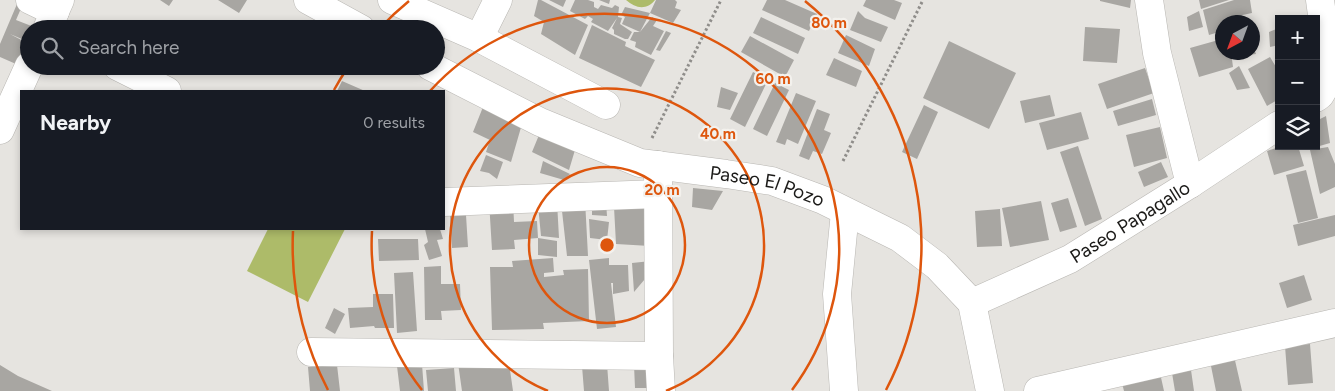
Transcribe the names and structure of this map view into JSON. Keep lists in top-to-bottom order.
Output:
{
  "streets": {
    "street": ["Paseo El Pozo", "Paseo Papagallo"]
  },
  "crossings": [
    ["Paseo El Pozo", "Paseo Papagallo"]
  ],
  "north": "bottom left",
  "page": {
    "map_buttons": ["+", "−"],
    "search": "Search here",
    "heading": ["Nearby", "0 results"]
  },
  "rings": [
    "80 m",
    "60 m",
    "40 m",
    "20 m"
  ]
}
